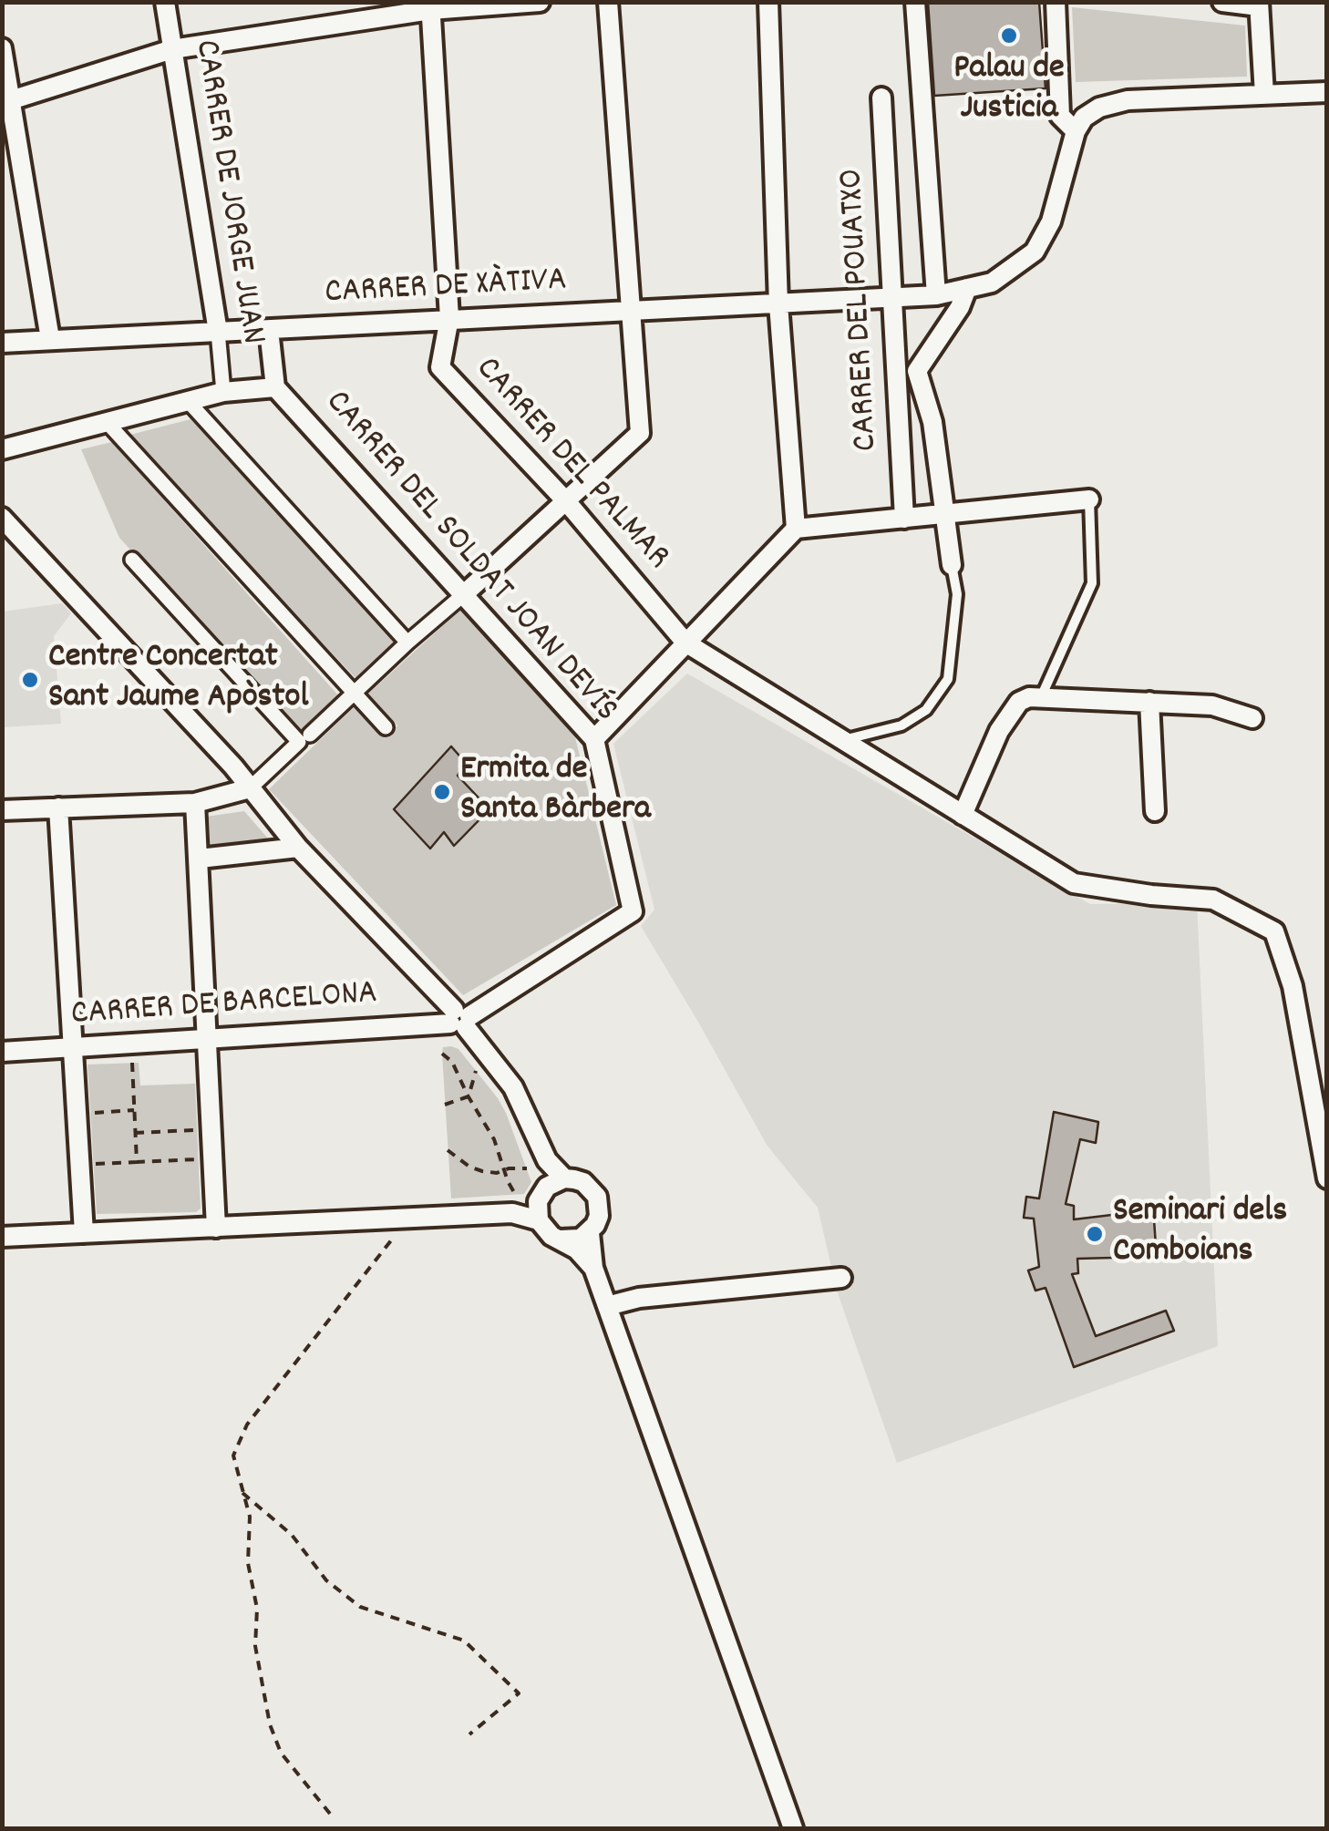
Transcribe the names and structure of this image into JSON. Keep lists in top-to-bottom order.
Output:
{
  "streets": {
    "street": [
      "CARRER DE JORGE JUAN",
      "CARRER DE XÀTIVA",
      "CARRER DEL POUATXO",
      "CARRER DEL PALMAR",
      "CARRER DEL SOLDAT JOAN DEVÍS",
      "CARRER DE BARCELONA"
    ]
  },
  "crossings": [
    ["CARRER DE JORGE JUAN", "CARRER DE XÀTIVA"],
    ["CARRER DE XÀTIVA", "CARRER DEL POUATXO"],
    ["CARRER DE XÀTIVA", "CARRER DEL PALMAR"],
    ["CARRER DE XÀTIVA", "CARRER DEL SOLDAT JOAN DEVÍS"],
    ["CARRER DEL SOLDAT JOAN DEVÍS", "CARRER DE BARCELONA"]
  ],
  "places": [
    "Palau de Justicia",
    "Centre Concertat Sant Jaume Apòstol",
    "Ermita de Santa Bàrbera",
    "Seminari dels Comboians"
  ]
}
